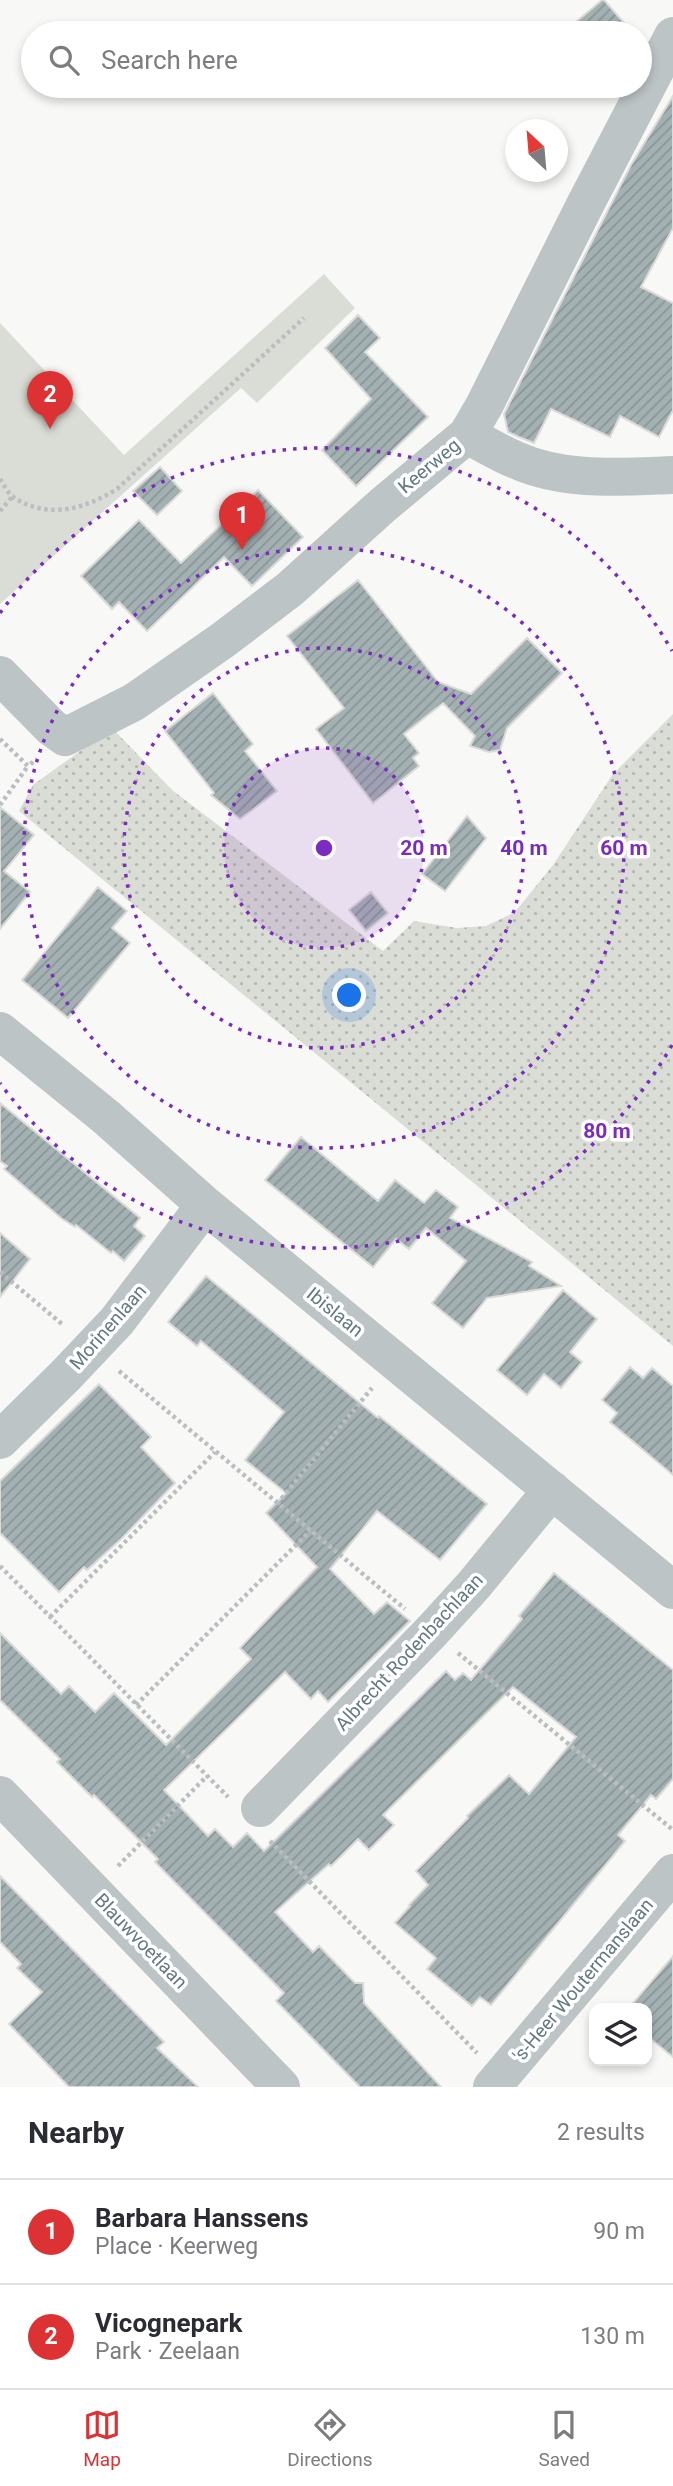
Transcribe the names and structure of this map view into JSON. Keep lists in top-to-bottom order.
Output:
{
  "streets": {
    "street": [
      "Keerweg",
      "Ibislaan",
      "Morinenlaan",
      "Albrecht Rodenbachlaan",
      "Blauwvoetlaan",
      "'s-Heer Woutermanslaan"
    ]
  },
  "crossings": [
    ["Ibislaan", "Morinenlaan"],
    ["Ibislaan", "Albrecht Rodenbachlaan"]
  ],
  "north": "top left",
  "page": {
    "search": "Search here",
    "pins": ["2", "1"],
    "heading": ["Nearby", "2 results"],
    "list": [
      {
        "mark": "1",
        "name": "Barbara Hanssens",
        "note": "Place · Keerweg",
        "value": "90 m"
      },
      {
        "mark": "2",
        "name": "Vicognepark",
        "note": "Park · Zeelaan",
        "value": "130 m"
      }
    ],
    "nav": ["Map", "Directions", "Saved"]
  },
  "rings": [
    "20 m",
    "40 m",
    "60 m",
    "80 m"
  ]
}
